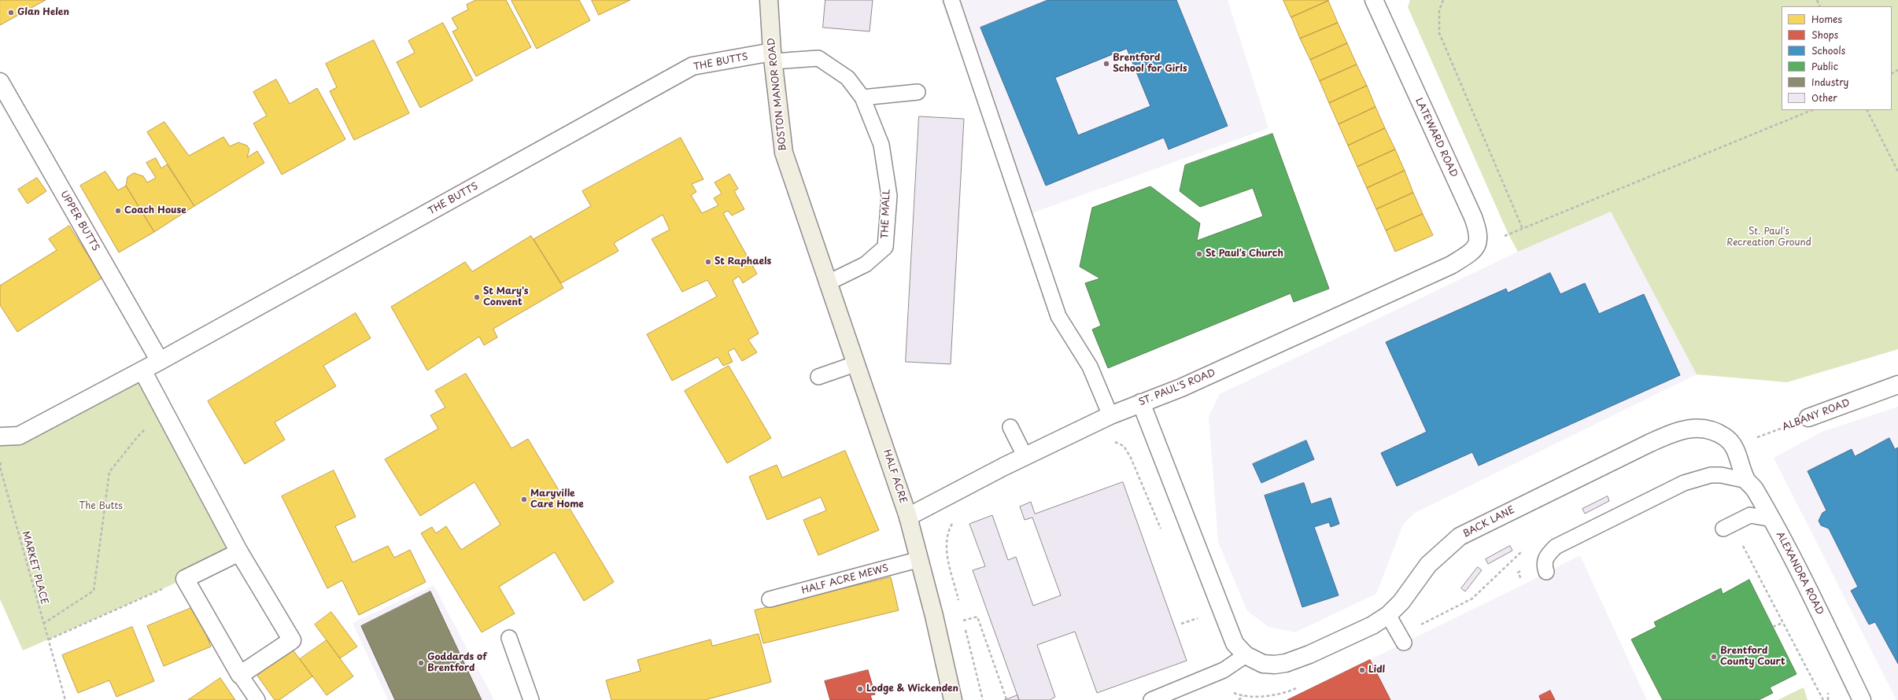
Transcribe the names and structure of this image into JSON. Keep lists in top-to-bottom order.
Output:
{
  "streets": {
    "main road": ["BOSTON MANOR ROAD", "HALF ACRE"],
    "street": [
      "THE BUTTS",
      "LATEWARD ROAD",
      "UPPER BUTTS",
      "ST. PAUL'S ROAD",
      "ALBANY ROAD",
      "BACK LANE",
      "ALEXANDRA ROAD"
    ],
    "lane": ["THE MALL", "HALF ACRE MEWS"],
    "path": ["MARKET PLACE"]
  },
  "crossings": [
    ["THE BUTTS", "BOSTON MANOR ROAD"],
    ["THE BUTTS", "THE MALL"],
    ["THE BUTTS", "UPPER BUTTS"],
    ["THE BUTTS", "MARKET PLACE"],
    ["BOSTON MANOR ROAD", "THE MALL"],
    ["BOSTON MANOR ROAD", "HALF ACRE"],
    ["LATEWARD ROAD", "ST. PAUL'S ROAD"],
    ["THE MALL", "HALF ACRE"],
    ["ST. PAUL'S ROAD", "HALF ACRE"],
    ["ALBANY ROAD", "BACK LANE"],
    ["ALBANY ROAD", "ALEXANDRA ROAD"],
    ["HALF ACRE", "HALF ACRE MEWS"],
    ["BACK LANE", "ALEXANDRA ROAD"]
  ],
  "parks": ["St. Paul's Recreation Ground", "The Butts"],
  "places": [
    "Glan Helen",
    "Brentford School for Girls",
    "Coach House",
    "St Paul's Church",
    "St Raphaels",
    "St Mary's Convent",
    "Maryville Care Home",
    "Brentford County Court",
    "Goddards of Brentford",
    "Lidl",
    "Lodge & Wickenden"
  ],
  "legend": [
    "Homes",
    "Shops",
    "Schools",
    "Public",
    "Industry",
    "Other"
  ]
}
